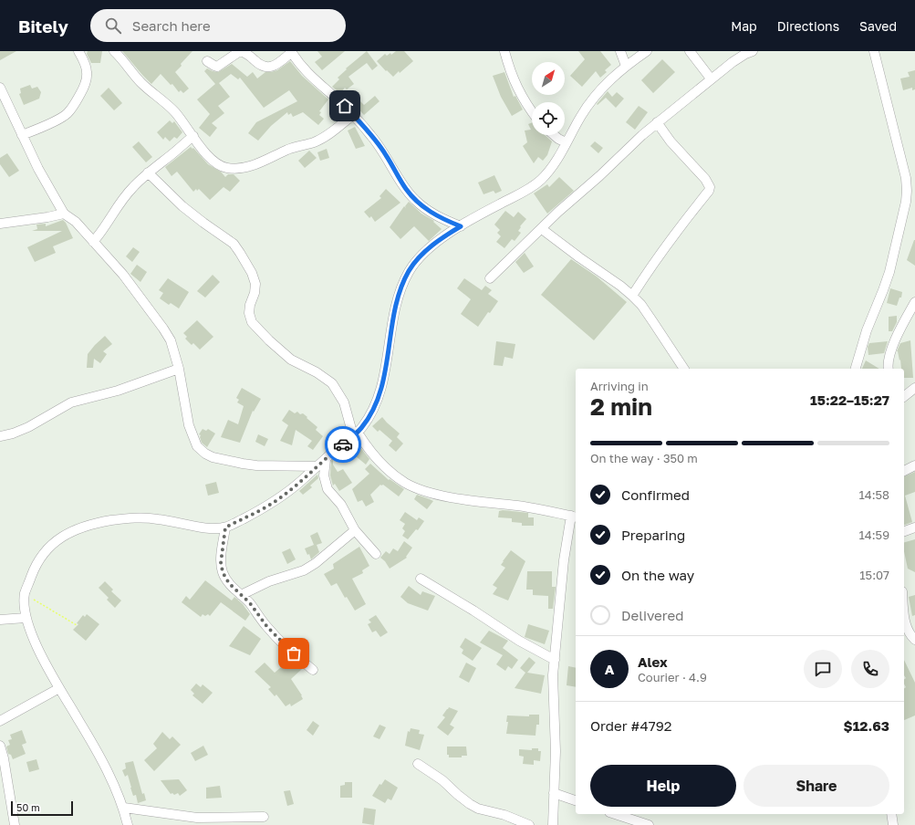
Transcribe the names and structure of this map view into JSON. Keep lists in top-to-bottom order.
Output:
{
  "scale_bar": "50 m",
  "north": "top right",
  "page": {
    "header": "Bitely",
    "search": "Search here",
    "nav": ["Map", "Directions", "Saved"],
    "heading": ["2 min", "Arriving in", "15:22–15:27"],
    "panel": [
      "Alex",
      "Courier · 4.9",
      "Order #4792",
      "$12.63"
    ],
    "bar": "On the way · 350 m",
    "list": [
      ["Confirmed", "14:58"],
      ["Preparing", "14:59"],
      ["On the way", "15:07"],
      "Delivered"
    ],
    "round": "A",
    "buttons": ["Help", "Share"],
    "scale": "50 m"
  }
}
